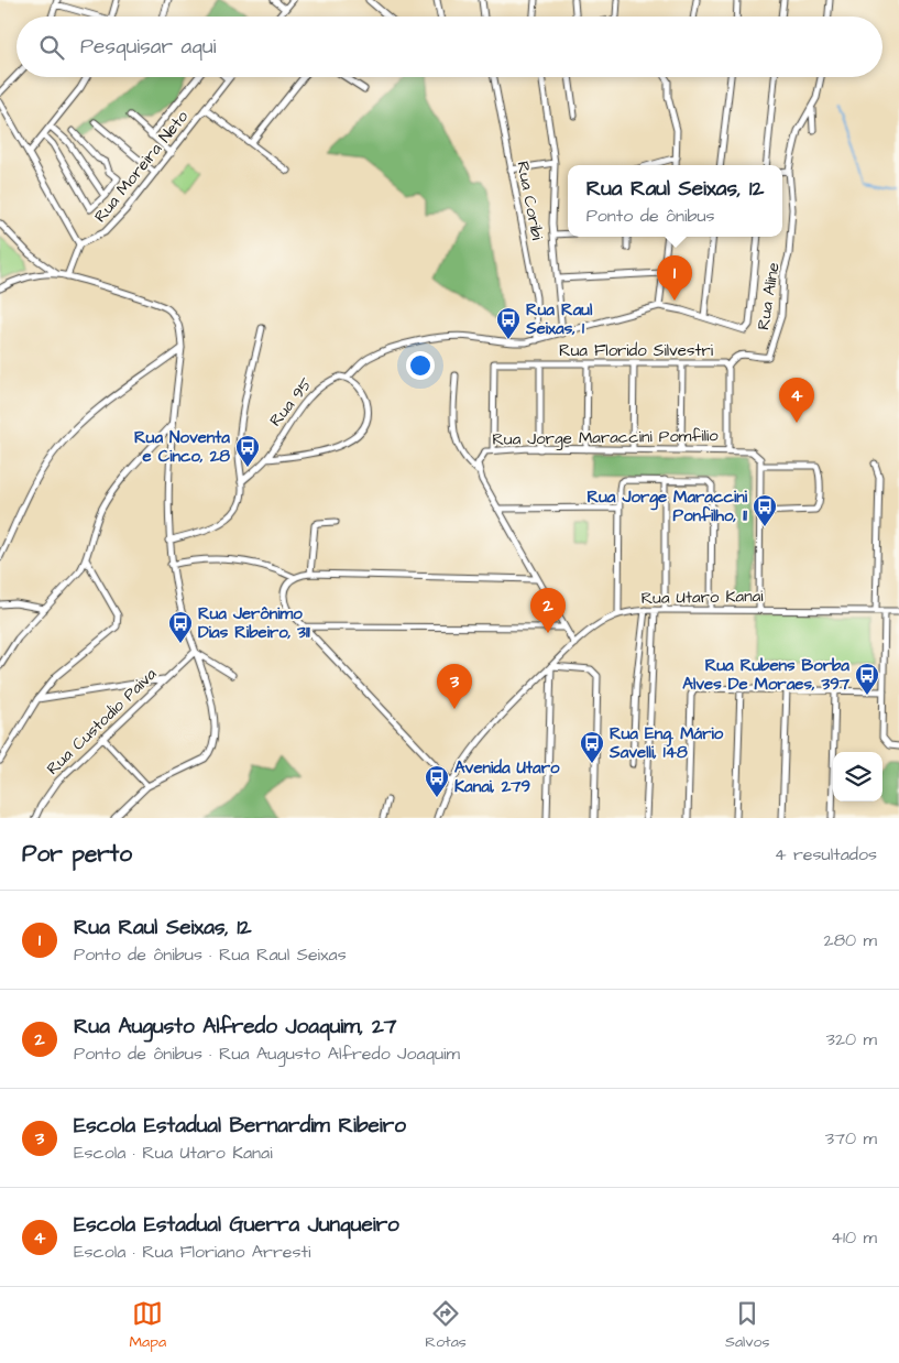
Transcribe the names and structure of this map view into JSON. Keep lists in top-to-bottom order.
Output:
{
  "streets": {
    "street": [
      "Rua Moreira Neto",
      "Rua Coribi",
      "Rua Aline",
      "Rua Florido Silvestri",
      "Rua 95",
      "Rua Jorge Maraccini Pomfilio",
      "Rua Utaro Kanai",
      "Rua Custodio Paiva"
    ]
  },
  "crossings": [
    ["Rua Aline", "Rua Florido Silvestri"],
    ["Rua Florido Silvestri", "Rua Jorge Maraccini Pomfilio"]
  ],
  "places": {
    "bus stop": [
      "Rua Raul Seixas, 1",
      "Rua Noventa e Cinco, 28",
      "Rua Jorge Maraccini Ponfilho, 11",
      "Rua Jerônimo Dias Ribeiro, 311",
      "Rua Rubens Borba Alves De Moraes, 397",
      "Rua Eng. Mário Savelli, 148",
      "Avenida Utaro Kanai, 279"
    ]
  },
  "page": {
    "search": "Pesquisar aqui",
    "popup": ["Rua Raul Seixas, 12", "Ponto de ônibus"],
    "pins": [
      "1",
      "4",
      "2",
      "3"
    ],
    "heading": ["Por perto", "4 resultados"],
    "list": [
      {
        "mark": "1",
        "name": "Rua Raul Seixas, 12",
        "note": "Ponto de ônibus · Rua Raul Seixas",
        "value": "280 m"
      },
      {
        "mark": "2",
        "name": "Rua Augusto Alfredo Joaquim, 27",
        "note": "Ponto de ônibus · Rua Augusto Alfredo Joaquim",
        "value": "320 m"
      },
      {
        "mark": "3",
        "name": "Escola Estadual Bernardim Ribeiro",
        "note": "Escola · Rua Utaro Kanai",
        "value": "370 m"
      },
      {
        "mark": "4",
        "name": "Escola Estadual Guerra Junqueiro",
        "note": "Escola · Rua Floriano Arresti",
        "value": "410 m"
      }
    ],
    "nav": ["Mapa", "Rotas", "Salvos"]
  }
}
